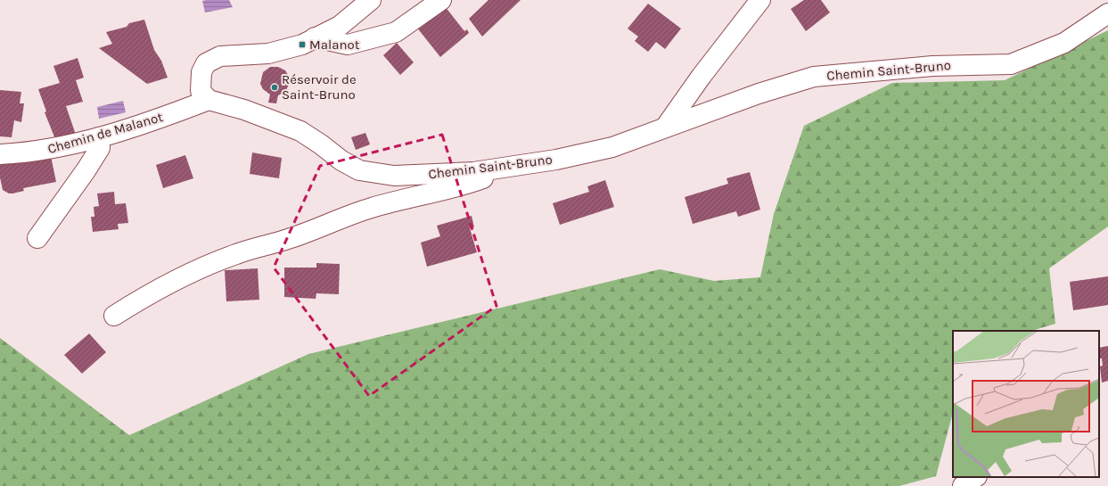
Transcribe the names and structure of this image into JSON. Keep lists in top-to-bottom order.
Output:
{
  "streets": {
    "street": ["Chemin Saint-Bruno", "Chemin de Malanot"]
  },
  "crossings": [
    ["Chemin Saint-Bruno", "Chemin de Malanot"]
  ],
  "places": {
    "transit": ["Malanot"],
    "other": ["Réservoir de Saint-Bruno"]
  }
}
